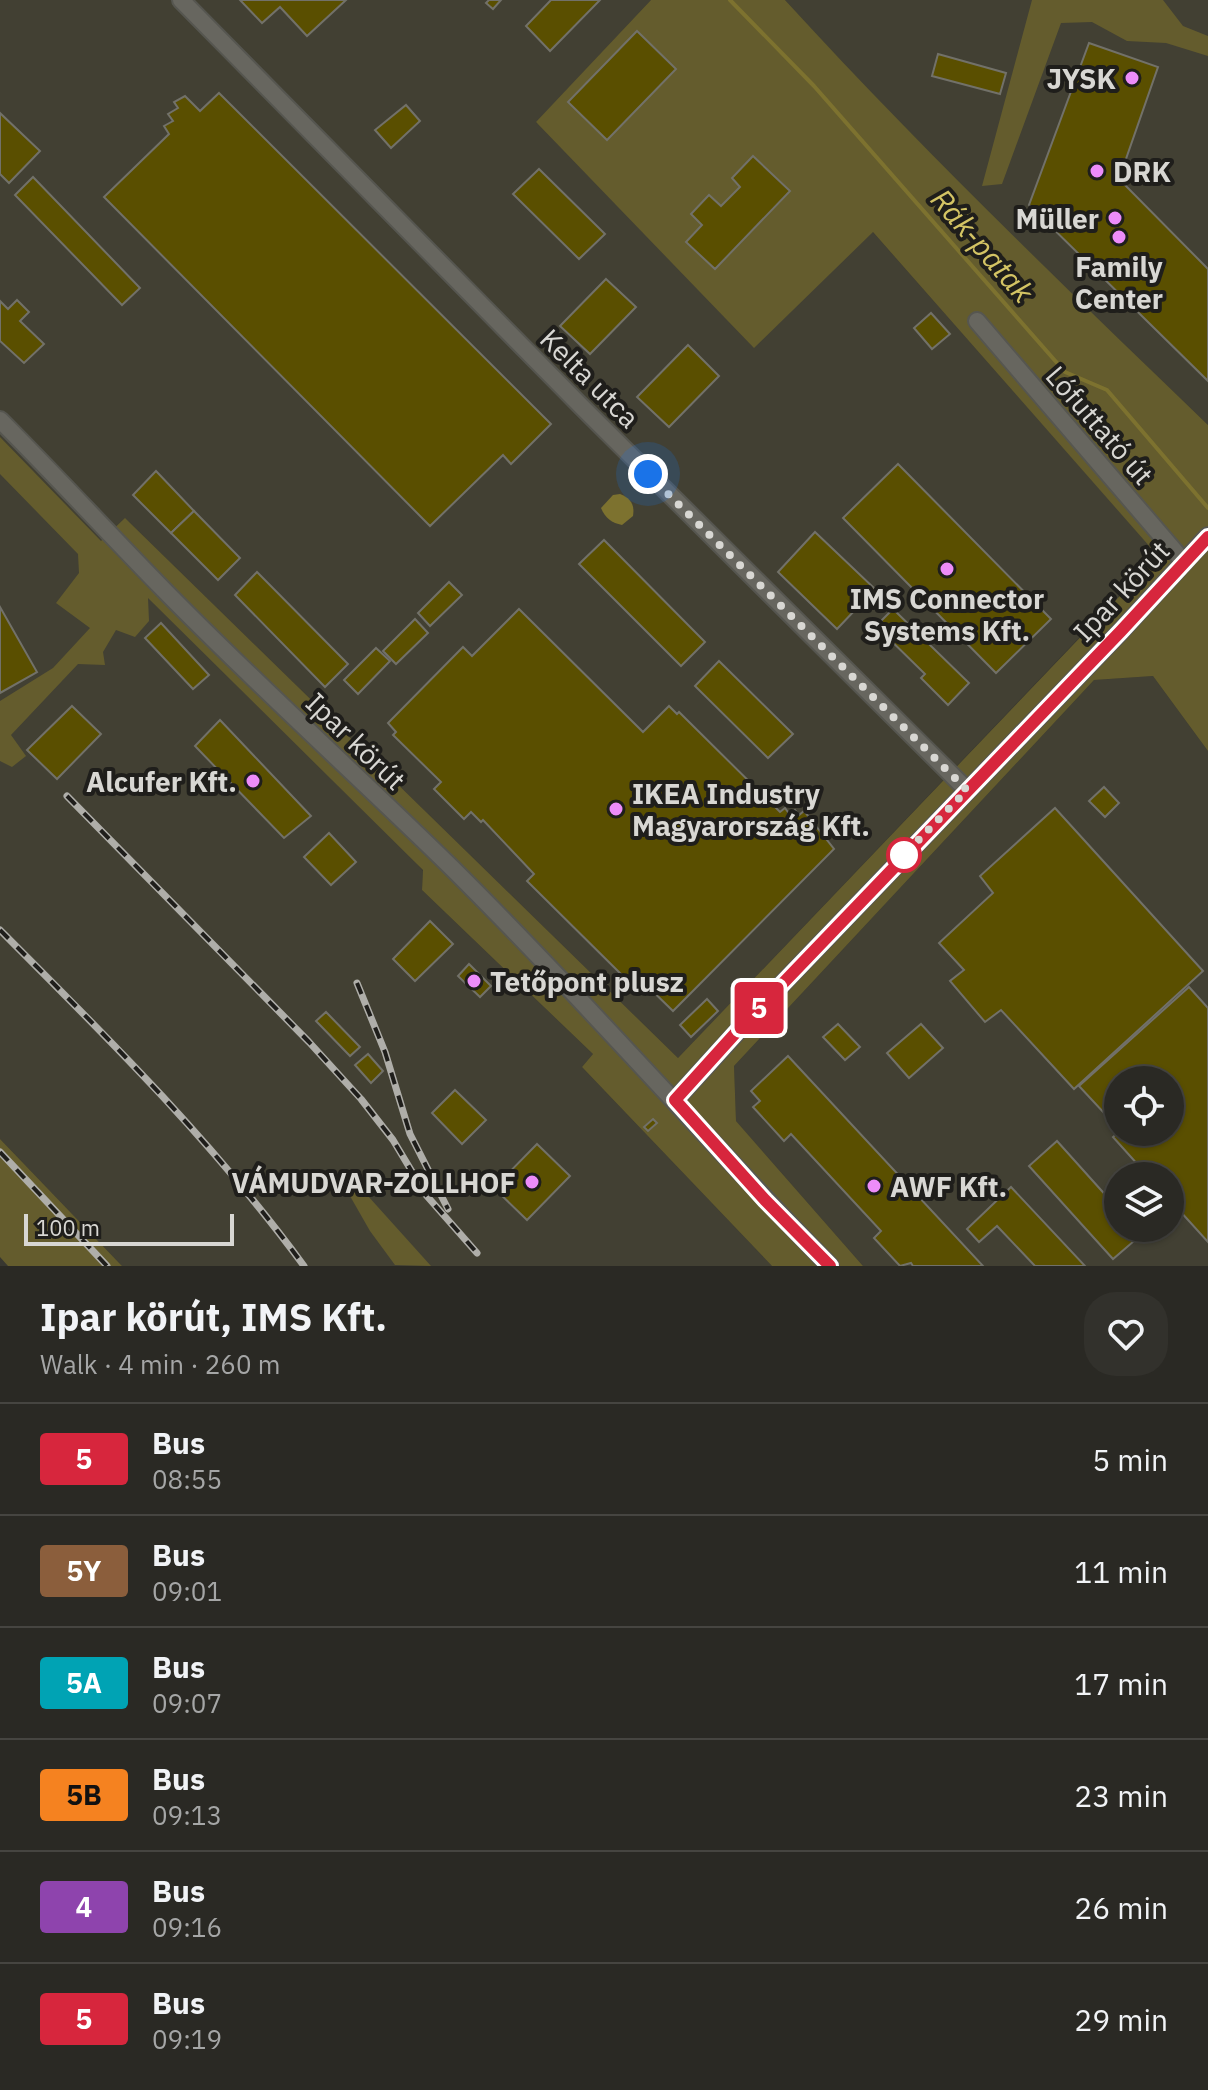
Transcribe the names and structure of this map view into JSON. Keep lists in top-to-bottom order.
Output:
{
  "streets": {
    "street": ["Kelta utca", "Lófuttató út", "Ipar körút"]
  },
  "crossings": [
    ["Kelta utca", "Ipar körút"],
    ["Lófuttató út", "Ipar körút"]
  ],
  "water": ["Rák-patak"],
  "places": [
    "JYSK",
    "DRK",
    "Müller",
    "Family Center",
    "IMS Connector Systems Kft.",
    "Alcufer Kft.",
    "IKEA Industry Magyarország Kft.",
    "Tetőpont plusz",
    "VÁMUDVAR-ZOLLHOF",
    "AWF Kft."
  ],
  "lines": ["bus line 5"],
  "scale_bar": "100 m",
  "page": {
    "on_map": "5",
    "scale": "100 m",
    "heading": ["Ipar körút, IMS Kft.", "Walk · 4 min · 260 m"],
    "list": [
      {
        "mark": "5",
        "name": "Bus",
        "note": "08:55",
        "value": "5 min"
      },
      {
        "mark": "5Y",
        "name": "Bus",
        "note": "09:01",
        "value": "11 min"
      },
      {
        "mark": "5A",
        "name": "Bus",
        "note": "09:07",
        "value": "17 min"
      },
      {
        "mark": "5B",
        "name": "Bus",
        "note": "09:13",
        "value": "23 min"
      },
      {
        "mark": "4",
        "name": "Bus",
        "note": "09:16",
        "value": "26 min"
      },
      {
        "mark": "5",
        "name": "Bus",
        "note": "09:19",
        "value": "29 min"
      }
    ]
  }
}
